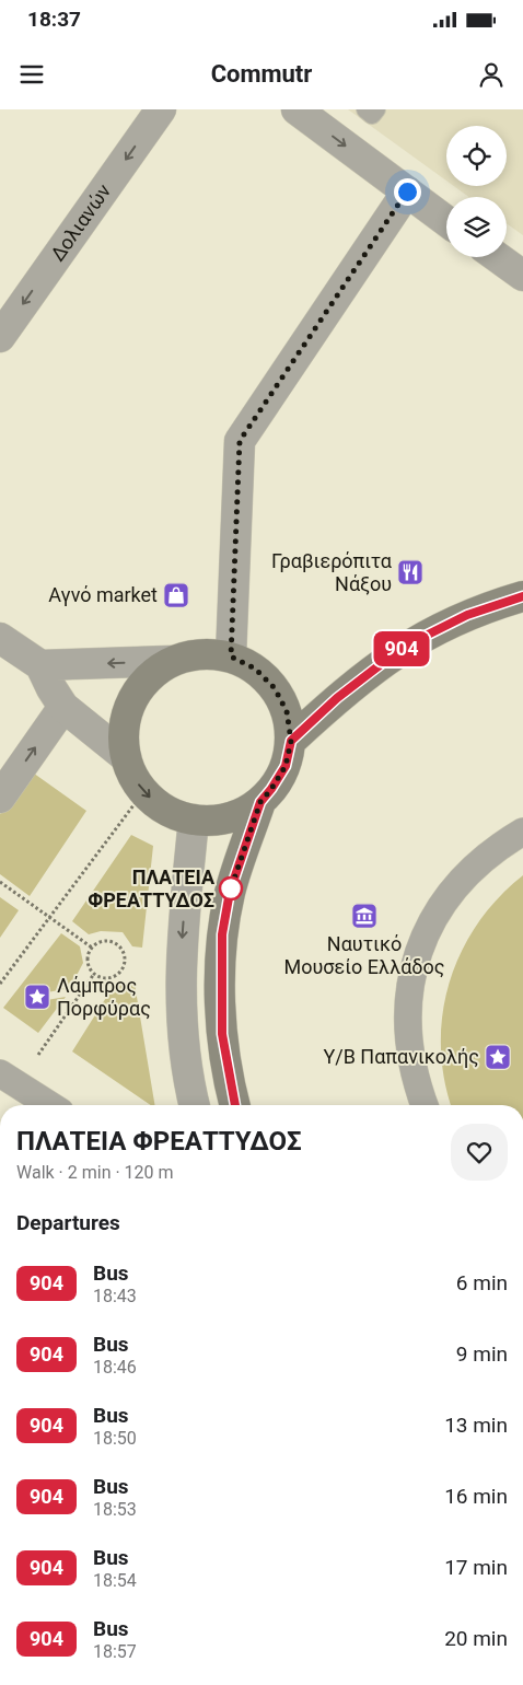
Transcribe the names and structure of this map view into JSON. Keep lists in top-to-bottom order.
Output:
{
  "streets": {
    "street": ["Δολιανών"]
  },
  "places": {
    "restaurant": ["Γραβιερόπιτα Νάξου"],
    "shop": ["Αγνό market"],
    "other": ["ΠΛΑΤΕΙΑ ΦΡΕΑΤΤΥΔΟΣ"],
    "museum": ["Ναυτικό Μουσείο Ελλάδος"],
    "place": ["Λάμπρος Πορφύρας", "Υ/Β Παπανικολής"]
  },
  "lines": ["bus line 904"],
  "page": {
    "status": "18:37",
    "header": "Commutr",
    "on_map": "904",
    "heading": [
      ["ΠΛΑΤΕΙΑ ΦΡΕΑΤΤΥΔΟΣ", "Walk · 2 min · 120 m"],
      "Departures"
    ],
    "list": [
      {
        "mark": "904",
        "name": "Bus",
        "note": "18:43",
        "value": "6 min"
      },
      {
        "mark": "904",
        "name": "Bus",
        "note": "18:46",
        "value": "9 min"
      },
      {
        "mark": "904",
        "name": "Bus",
        "note": "18:50",
        "value": "13 min"
      },
      {
        "mark": "904",
        "name": "Bus",
        "note": "18:53",
        "value": "16 min"
      },
      {
        "mark": "904",
        "name": "Bus",
        "note": "18:54",
        "value": "17 min"
      },
      {
        "mark": "904",
        "name": "Bus",
        "note": "18:57",
        "value": "20 min"
      }
    ]
  }
}
